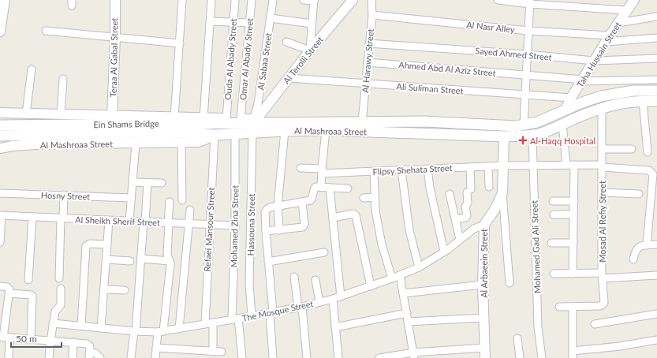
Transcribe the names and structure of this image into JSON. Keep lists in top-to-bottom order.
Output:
{
  "streets": {
    "main road": ["Ein Shams Bridge", "Al Mashroaa Street"],
    "street": [
      "Al Nasr Alley",
      "Sayed Ahmed Street",
      "Taha Hussain Street",
      "Teraa Al Gabal Street",
      "Ouda Al Abady Street",
      "Omar Al Abady Street",
      "Al Terolli Street",
      "Al Harawy Street",
      "Al Sabaa Street",
      "Ahmed Abd Al Aziz Street",
      "Ali Suliman Street",
      "Flipsy Shehata Street",
      "Hosny Street",
      "Al Sheikh Sherif Street",
      "Mosad Al Refiy Street",
      "Hassouna Street",
      "Mohamed Zina Street",
      "Refaei Mansour Street",
      "Mohamed Gad Ali Street",
      "Al Arbaeein Street",
      "The Mosque Street"
    ]
  },
  "crossings": [
    ["Al Nasr Alley", "Taha Hussain Street"],
    ["Al Nasr Alley", "Al Harawy Street"],
    ["Sayed Ahmed Street", "Taha Hussain Street"],
    ["Sayed Ahmed Street", "Al Harawy Street"],
    ["Taha Hussain Street", "Ahmed Abd Al Aziz Street"],
    ["Taha Hussain Street", "Ali Suliman Street"],
    ["Taha Hussain Street", "Al Mashroaa Street"],
    ["Teraa Al Gabal Street", "Al Mashroaa Street"],
    ["Ouda Al Abady Street", "Al Mashroaa Street"],
    ["Omar Al Abady Street", "Al Mashroaa Street"],
    ["Al Terolli Street", "Al Sabaa Street"],
    ["Al Terolli Street", "Ali Suliman Street"],
    ["Al Terolli Street", "Ein Shams Bridge"],
    ["Al Terolli Street", "Al Mashroaa Street"],
    ["Al Harawy Street", "Ahmed Abd Al Aziz Street"],
    ["Al Harawy Street", "Ali Suliman Street"],
    ["Al Harawy Street", "Al Mashroaa Street"],
    ["Al Sabaa Street", "Ein Shams Bridge"],
    ["Al Sabaa Street", "Al Mashroaa Street"],
    ["Ein Shams Bridge", "Al Mashroaa Street"],
    ["Ein Shams Bridge", "Refaei Mansour Street"],
    ["Al Mashroaa Street", "Mosad Al Refiy Street"],
    ["Al Mashroaa Street", "Hassouna Street"],
    ["Al Mashroaa Street", "Mohamed Zina Street"],
    ["Al Mashroaa Street", "Refaei Mansour Street"],
    ["Al Mashroaa Street", "Mohamed Gad Ali Street"],
    ["Al Mashroaa Street", "Al Arbaeein Street"],
    ["Flipsy Shehata Street", "Mosad Al Refiy Street"],
    ["Flipsy Shehata Street", "Mohamed Gad Ali Street"],
    ["Flipsy Shehata Street", "Al Arbaeein Street"],
    ["Al Sheikh Sherif Street", "Mohamed Zina Street"],
    ["Al Sheikh Sherif Street", "Refaei Mansour Street"],
    ["Hassouna Street", "The Mosque Street"],
    ["Mohamed Zina Street", "The Mosque Street"],
    ["Refaei Mansour Street", "The Mosque Street"],
    ["Al Arbaeein Street", "The Mosque Street"]
  ],
  "places": {
    "health": ["Al-Haqq Hospital"]
  },
  "scale_bar": "50 m"
}
